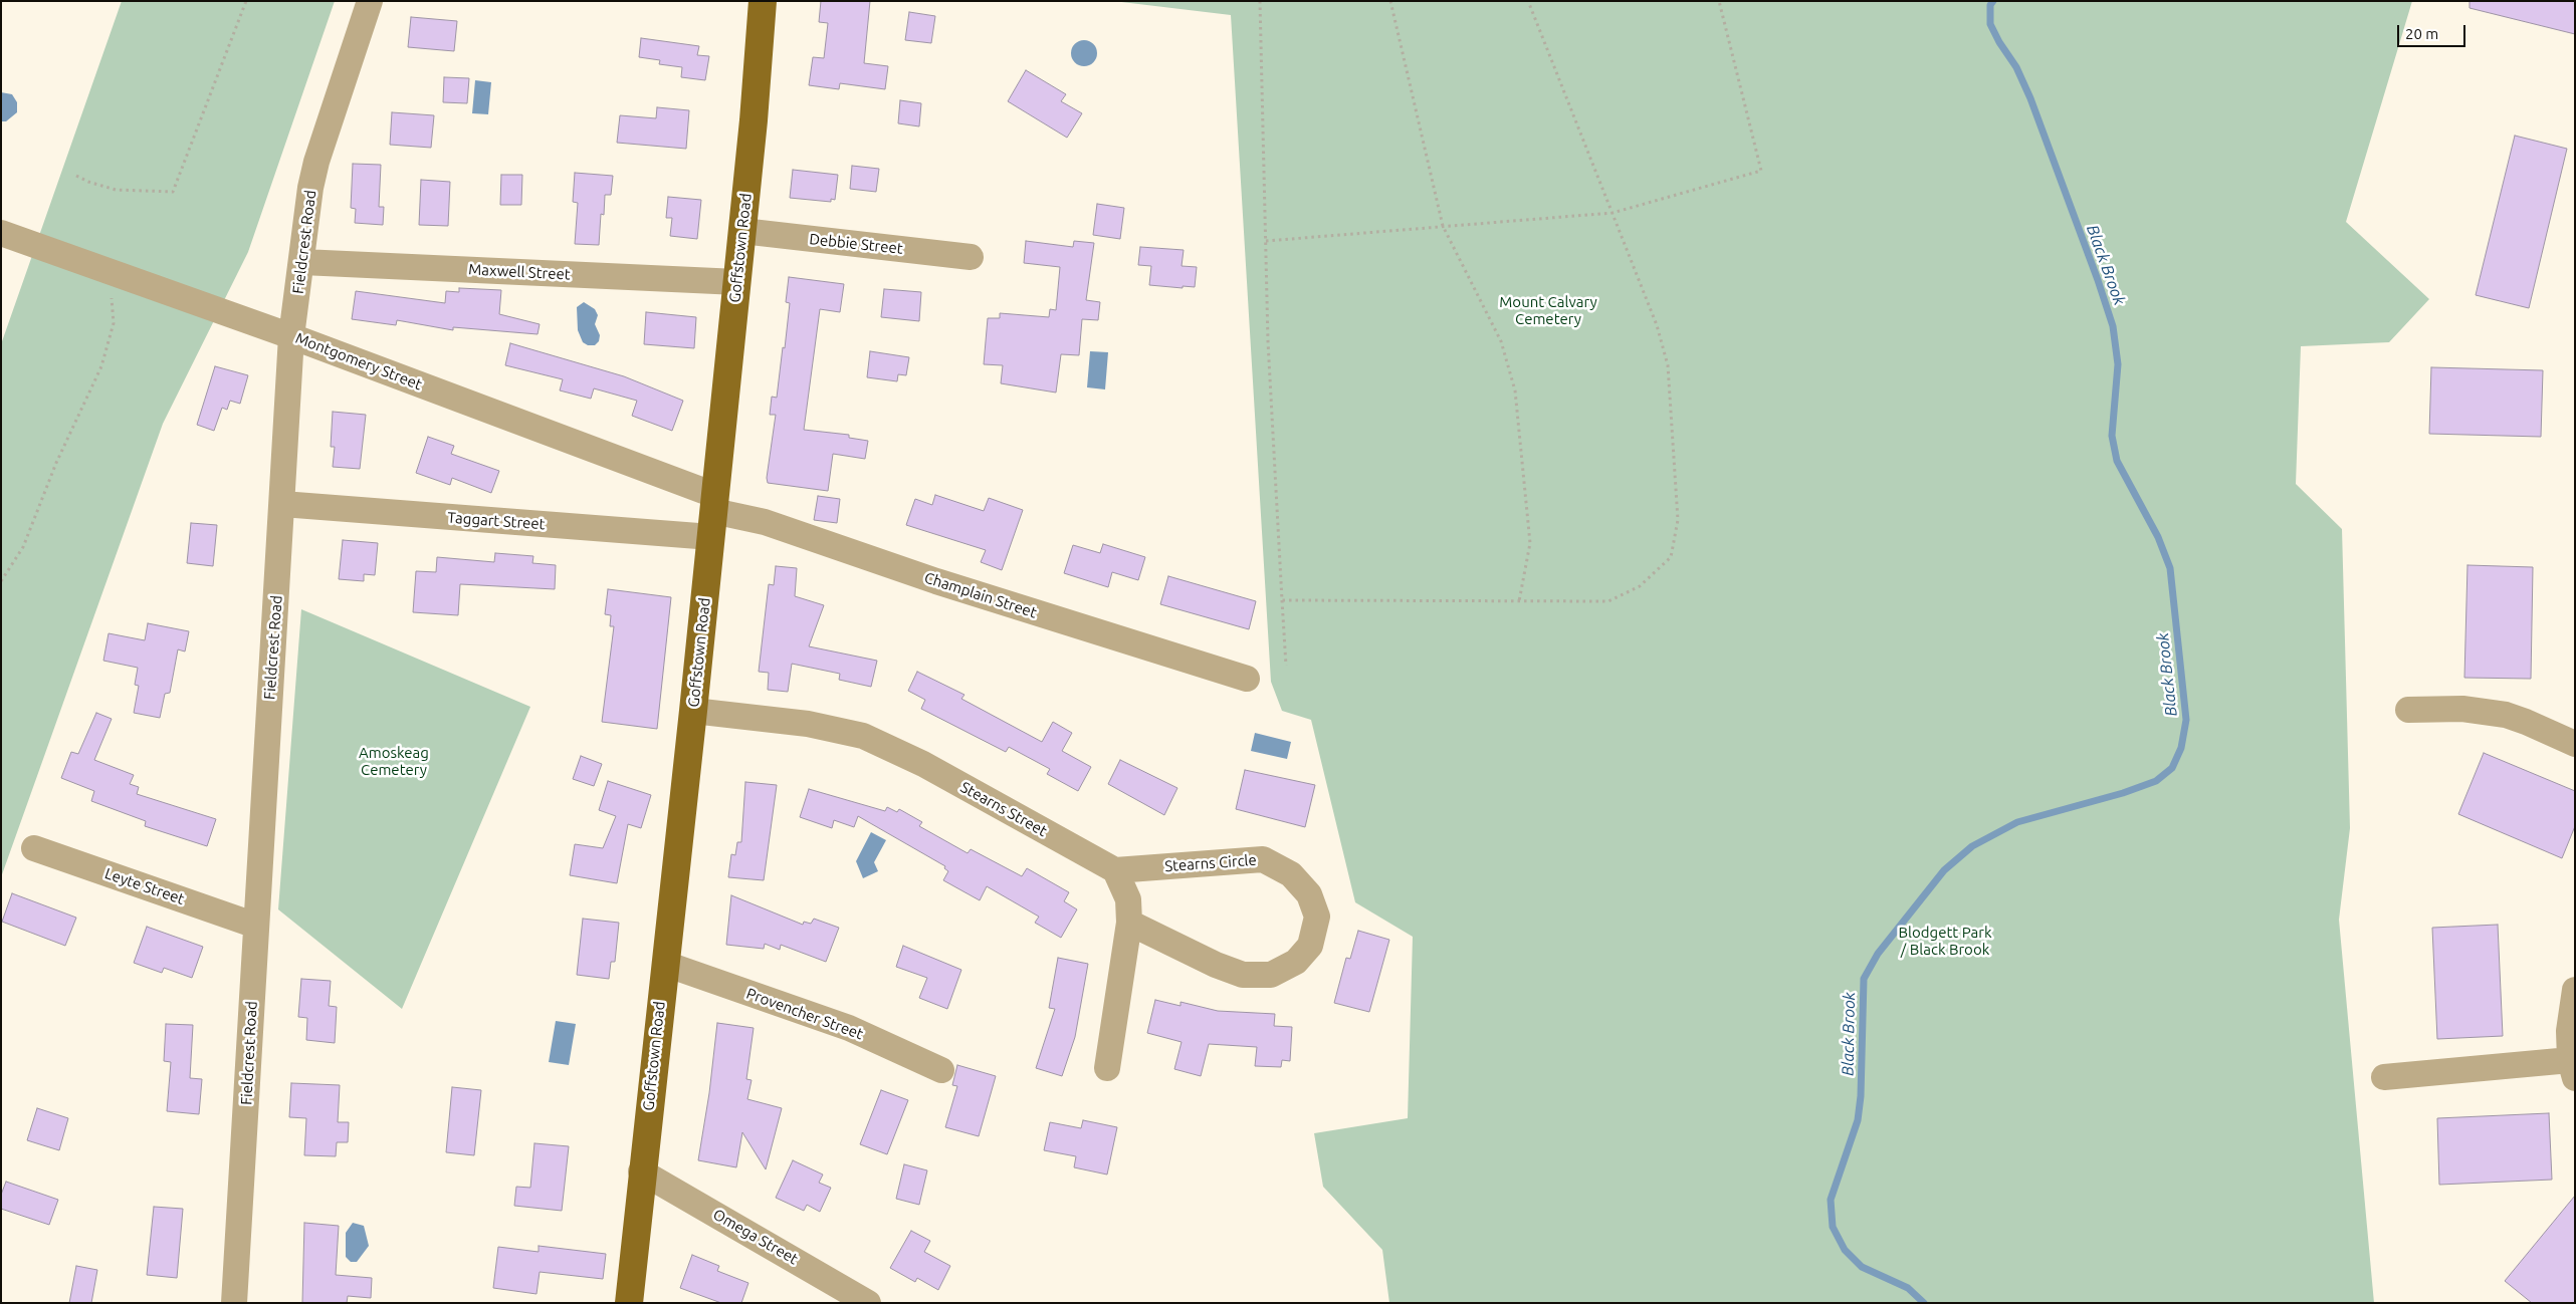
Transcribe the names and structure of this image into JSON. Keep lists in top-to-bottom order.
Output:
{
  "streets": {
    "main road": ["Goffstown Road"],
    "street": [
      "Fieldcrest Road",
      "Debbie Street",
      "Maxwell Street",
      "Montgomery Street",
      "Taggart Street",
      "Champlain Street",
      "Stearns Street",
      "Stearns Circle",
      "Leyte Street",
      "Provencher Street",
      "Omega Street"
    ]
  },
  "crossings": [
    ["Fieldcrest Road", "Maxwell Street"],
    ["Fieldcrest Road", "Montgomery Street"],
    ["Fieldcrest Road", "Taggart Street"],
    ["Fieldcrest Road", "Leyte Street"],
    ["Debbie Street", "Goffstown Road"],
    ["Goffstown Road", "Maxwell Street"],
    ["Goffstown Road", "Montgomery Street"],
    ["Goffstown Road", "Taggart Street"],
    ["Goffstown Road", "Champlain Street"],
    ["Goffstown Road", "Stearns Street"],
    ["Goffstown Road", "Provencher Street"],
    ["Goffstown Road", "Omega Street"],
    ["Montgomery Street", "Taggart Street"],
    ["Montgomery Street", "Champlain Street"],
    ["Taggart Street", "Champlain Street"],
    ["Stearns Street", "Stearns Circle"]
  ],
  "water": ["Black Brook"],
  "parks": ["Mount Calvary Cemetery", "Amoskeag Cemetery", "Blodgett Park / Black Brook"],
  "scale_bar": "20 m"
}
